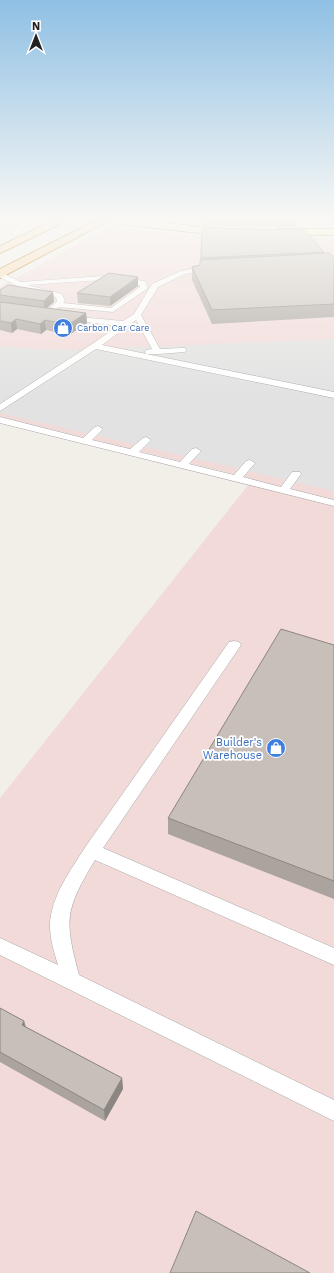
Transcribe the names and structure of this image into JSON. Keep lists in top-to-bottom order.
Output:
{
  "places": {
    "shop": ["Carbon Car Care", "Builder's Warehouse"]
  },
  "north": "top"
}
